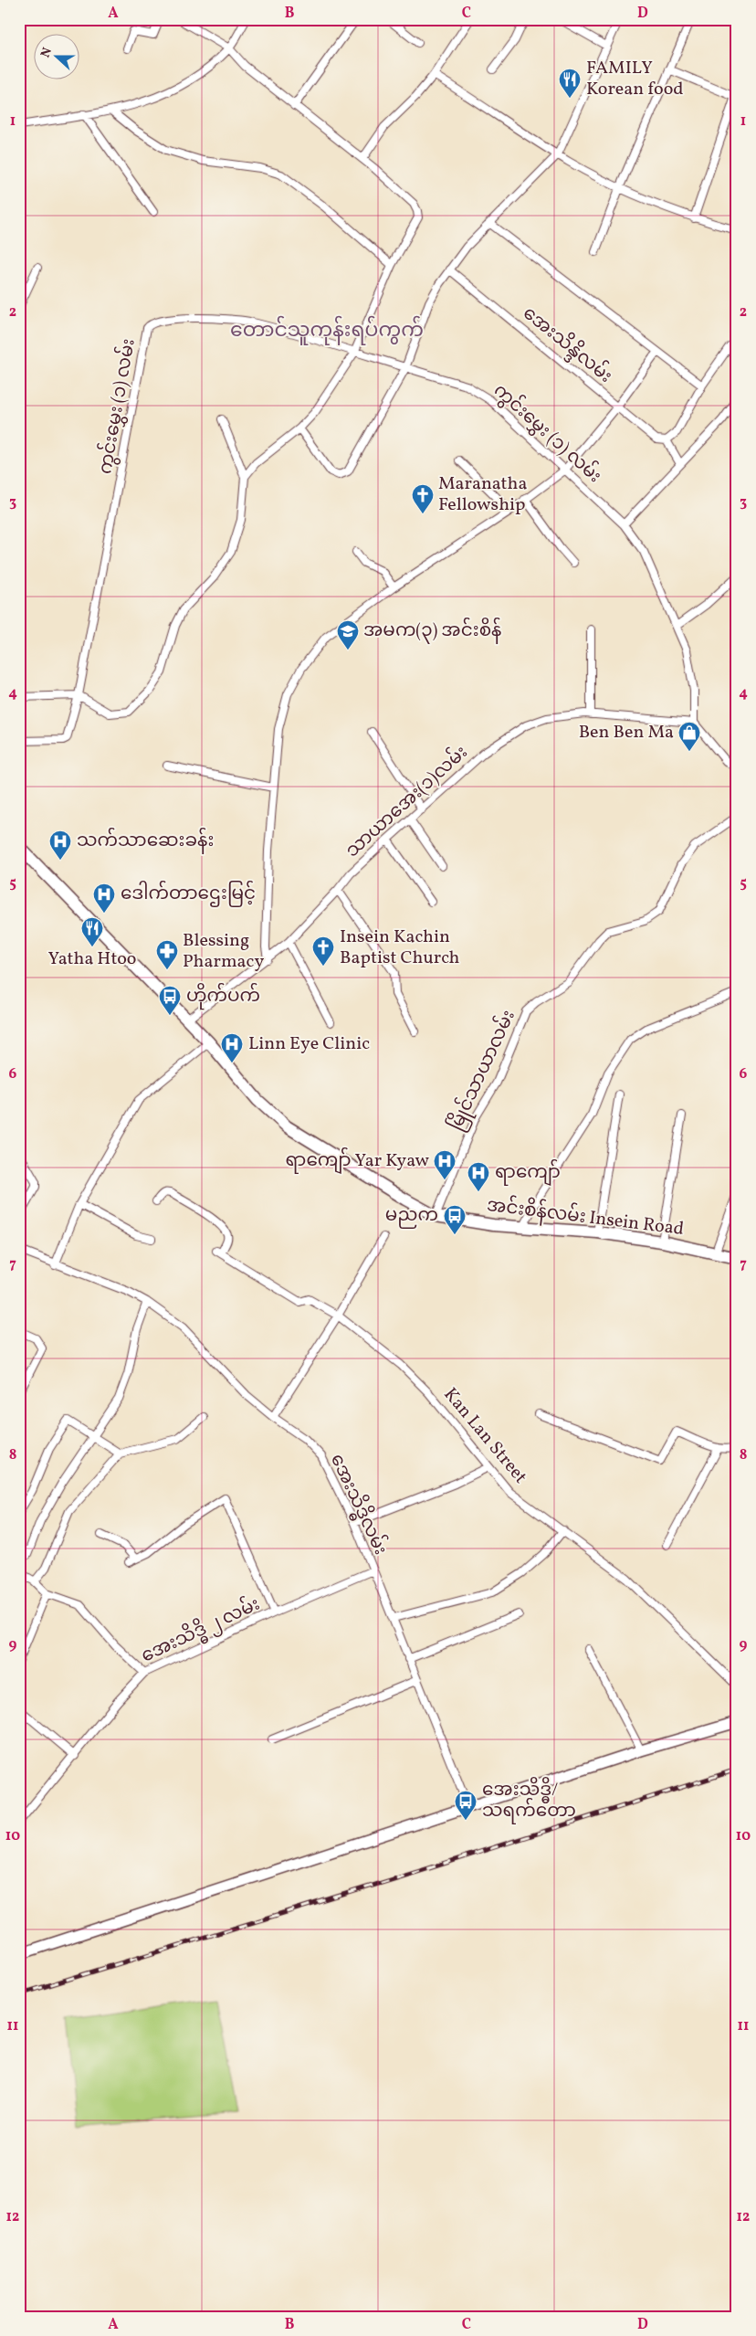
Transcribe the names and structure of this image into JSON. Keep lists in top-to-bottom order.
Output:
{
  "streets": {
    "main road": ["အင်းစိန်လမ်း Insein Road"],
    "street": [
      "အေးသိန္ဒိလမ်း",
      "ကွင်းမွှေး (၁) လမ်း",
      "သာယာအေး(၁)လမ်း",
      "မြိုင်သာယာလမ်း",
      "Kan Lan Street",
      "အေးသိဒ္ဓိလမ်း",
      "အေးသိဒ္ဓိ ၂ လမ်း"
    ]
  },
  "crossings": [
    ["ကွင်းမွှေး (၁) လမ်း", "သာယာအေး(၁)လမ်း"],
    ["သာယာအေး(၁)လမ်း", "အင်းစိန်လမ်း Insein Road"],
    ["မြိုင်သာယာလမ်း", "အင်းစိန်လမ်း Insein Road"],
    ["အေးသိဒ္ဓိလမ်း", "အေးသိဒ္ဓိ ၂ လမ်း"]
  ],
  "districts": ["တောင်သူကုန်းရပ်ကွက်"],
  "places": {
    "restaurant": ["FAMILY Korean food", "Yatha Htoo"],
    "church": ["Maranatha Fellowship", "Insein Kachin Baptist Church"],
    "school or university": ["အမက(၃) အင်းစိန်"],
    "shop": ["Ben Ben Ma"],
    "hospital": [
      "သက်သာဆေးခန်း",
      "ဒေါက်တာဌေးမြင့်",
      "Linn Eye Clinic",
      "ရာကျော် Yar Kyaw",
      "ရာကျော်"
    ],
    "pharmacy": ["Blessing Pharmacy"],
    "bus stop": ["ဟိုက်ပက်", "မညက", "အေးသိဒ္ဓိ/ သရက်တော"]
  },
  "north": "left",
  "grid": {
    "columns": [
      "A",
      "B",
      "C",
      "D"
    ],
    "rows": [
      "1",
      "2",
      "3",
      "4",
      "5",
      "6",
      "7",
      "8",
      "9",
      "10",
      "11",
      "12"
    ]
  }
}
